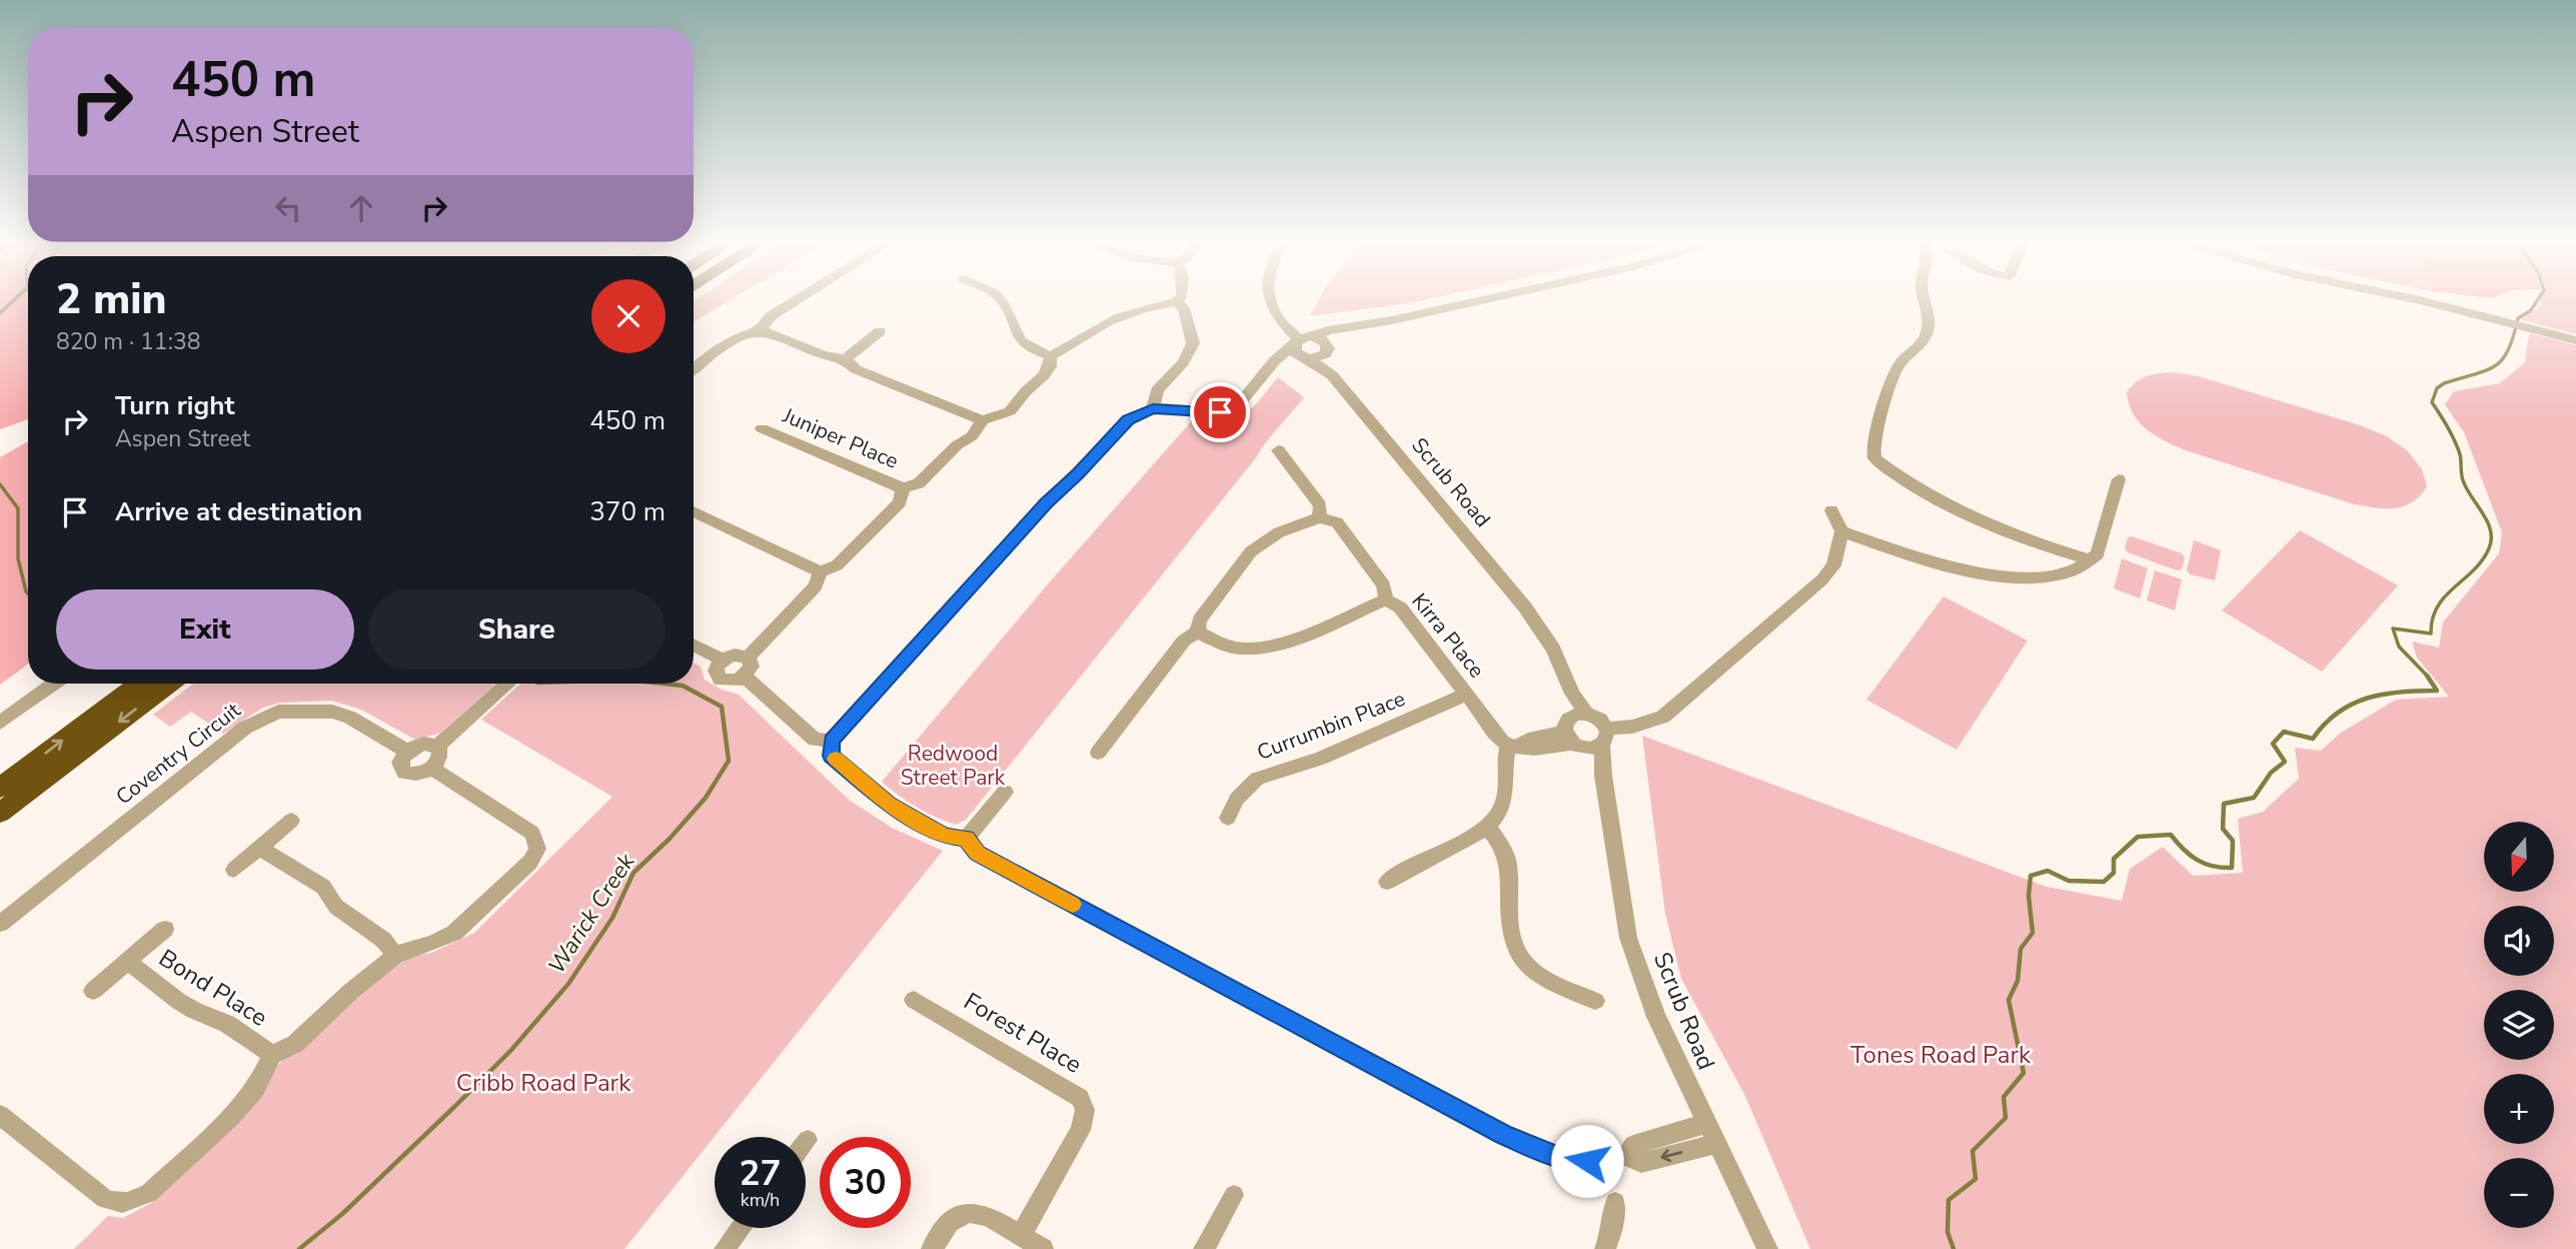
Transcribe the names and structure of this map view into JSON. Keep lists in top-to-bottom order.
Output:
{
  "streets": {
    "street": [
      "Juniper Place",
      "Scrub Road",
      "Kirra Place",
      "Currumbin Place",
      "Coventry Circuit",
      "Bond Place",
      "Forest Place"
    ]
  },
  "crossings": [
    ["Kirra Place", "Currumbin Place"]
  ],
  "water": ["Warick Creek"],
  "parks": ["Redwood Street Park", "Tones Road Park", "Cribb Road Park"],
  "north": "bottom",
  "page": {
    "turn": ["450 m", "Aspen Street"],
    "heading": ["2 min", "820 m · 11:38"],
    "list": [
      {
        "name": "Turn right",
        "note": "Aspen Street",
        "value": "450 m"
      },
      {
        "name": "Arrive at destination",
        "value": "370 m"
      }
    ],
    "buttons": ["Exit", "Share"],
    "map_buttons": ["+", "−"],
    "speed": "27 km/h",
    "limit": "30"
  }
}
